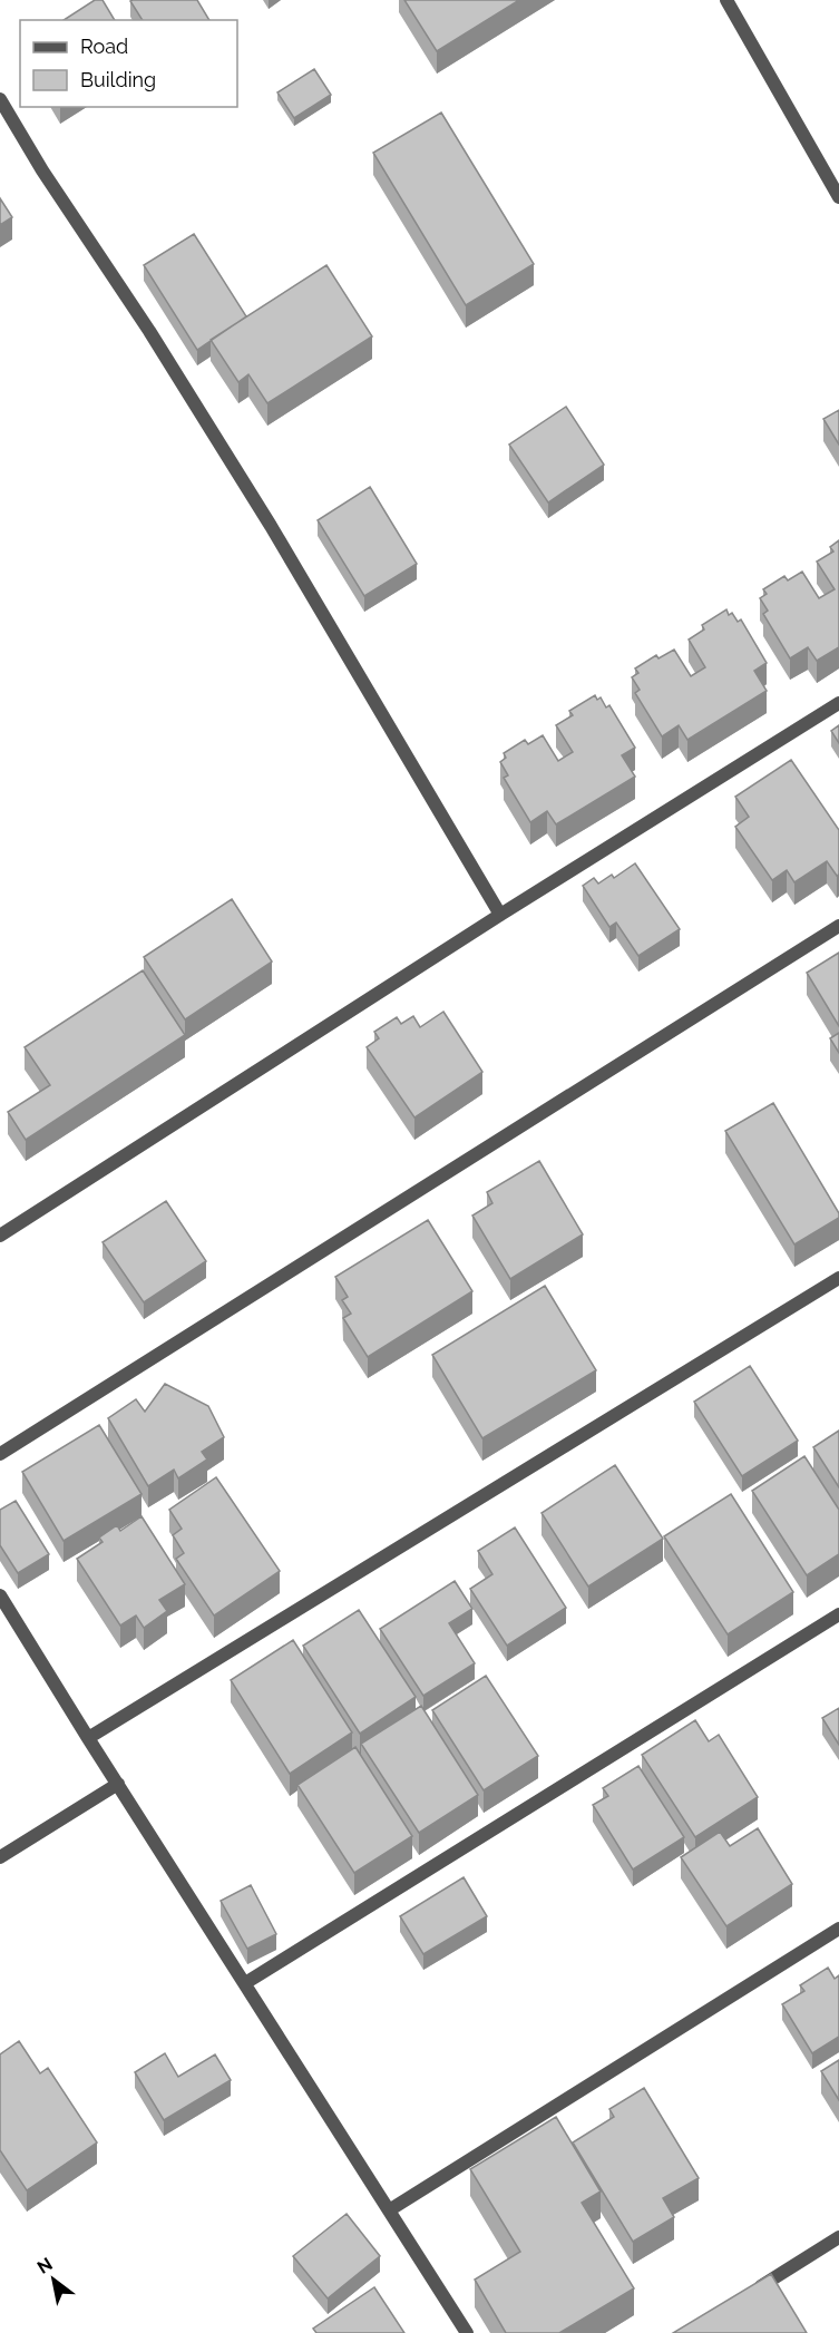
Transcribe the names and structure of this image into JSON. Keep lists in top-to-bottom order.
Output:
{
  "legend": ["Road", "Building"],
  "north": "top left"
}
